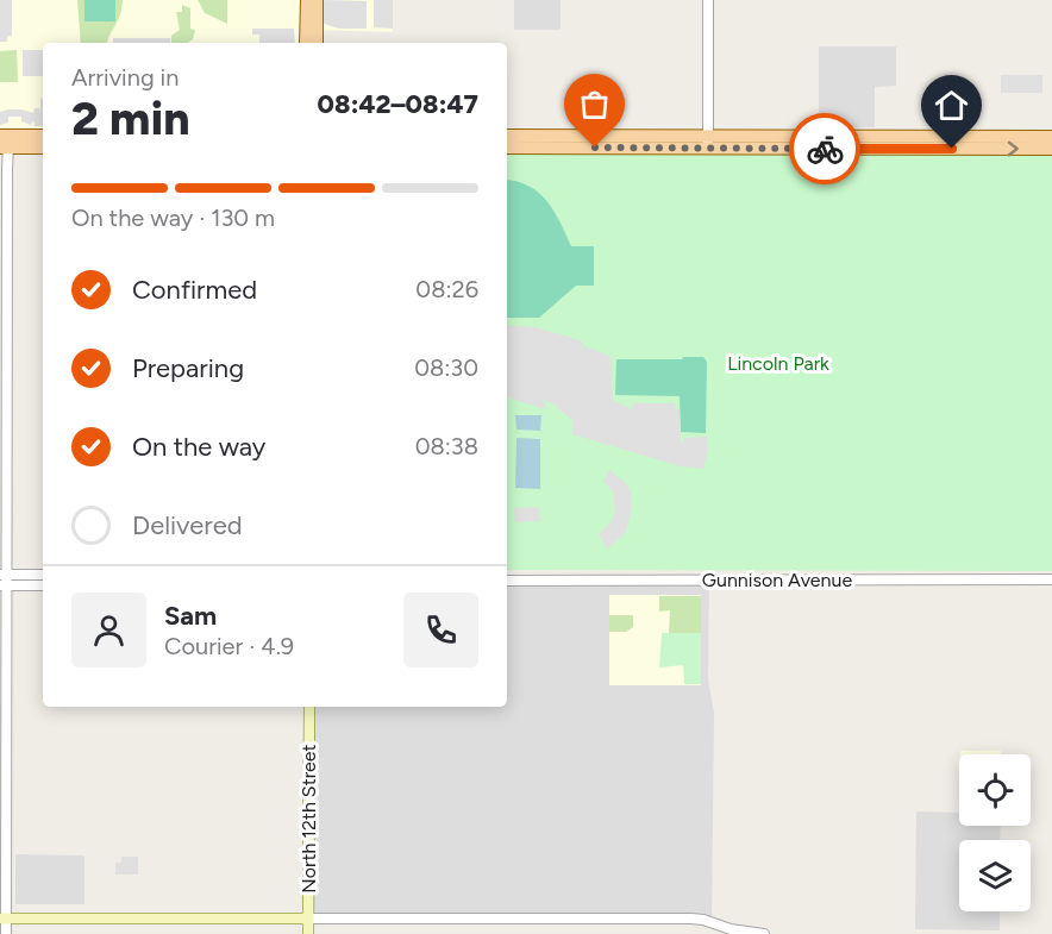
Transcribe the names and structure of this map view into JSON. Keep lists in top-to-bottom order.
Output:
{
  "streets": {
    "main road": ["North 12th Street"],
    "street": ["Gunnison Avenue"]
  },
  "parks": ["Lincoln Park"],
  "page": {
    "heading": ["2 min", "Arriving in", "08:42–08:47"],
    "panel": ["Sam", "Courier · 4.9"],
    "bar": "On the way · 130 m",
    "list": [
      ["Confirmed", "08:26"],
      ["Preparing", "08:30"],
      ["On the way", "08:38"],
      "Delivered"
    ]
  }
}
